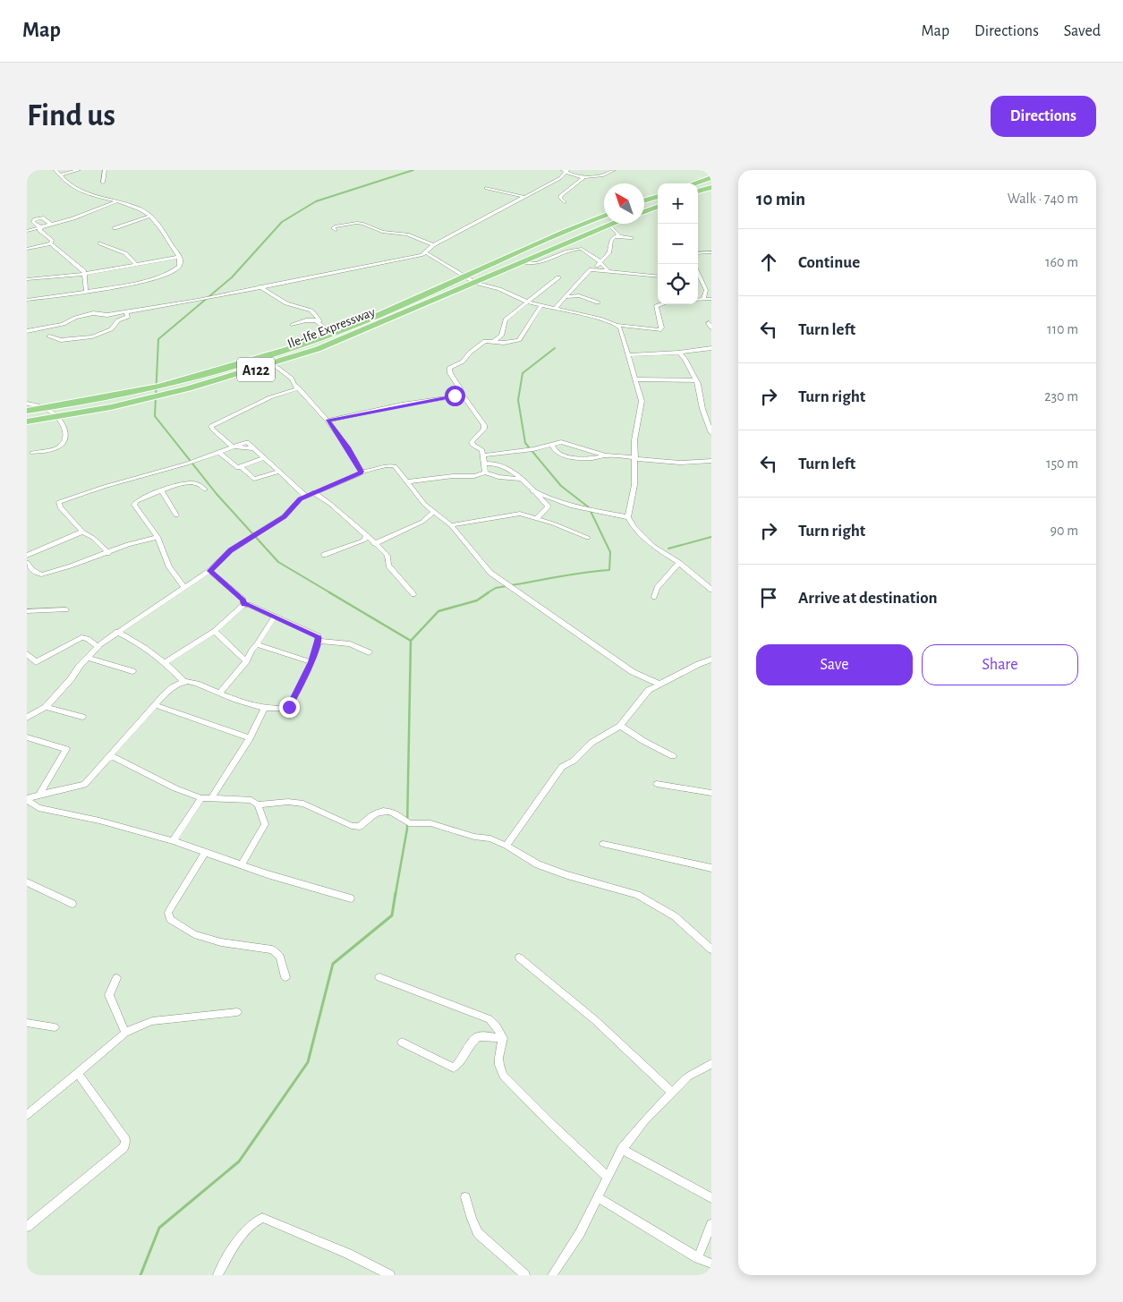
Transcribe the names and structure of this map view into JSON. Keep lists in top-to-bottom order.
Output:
{
  "streets": {
    "highway": ["Ile-Ife Expressway", "A122"]
  },
  "north": "top left",
  "page": {
    "header": "Map",
    "nav": ["Map", "Directions", "Saved"],
    "buttons": [
      "Directions",
      ["Save", "Share"]
    ],
    "title": "Find us",
    "heading": ["10 min", "Walk · 740 m"],
    "map_buttons": ["+", "−"],
    "list": [
      ["Continue", "160 m"],
      ["Turn left", "110 m"],
      ["Turn right", "230 m"],
      ["Turn left", "150 m"],
      ["Turn right", "90 m"],
      "Arrive at destination"
    ]
  }
}
